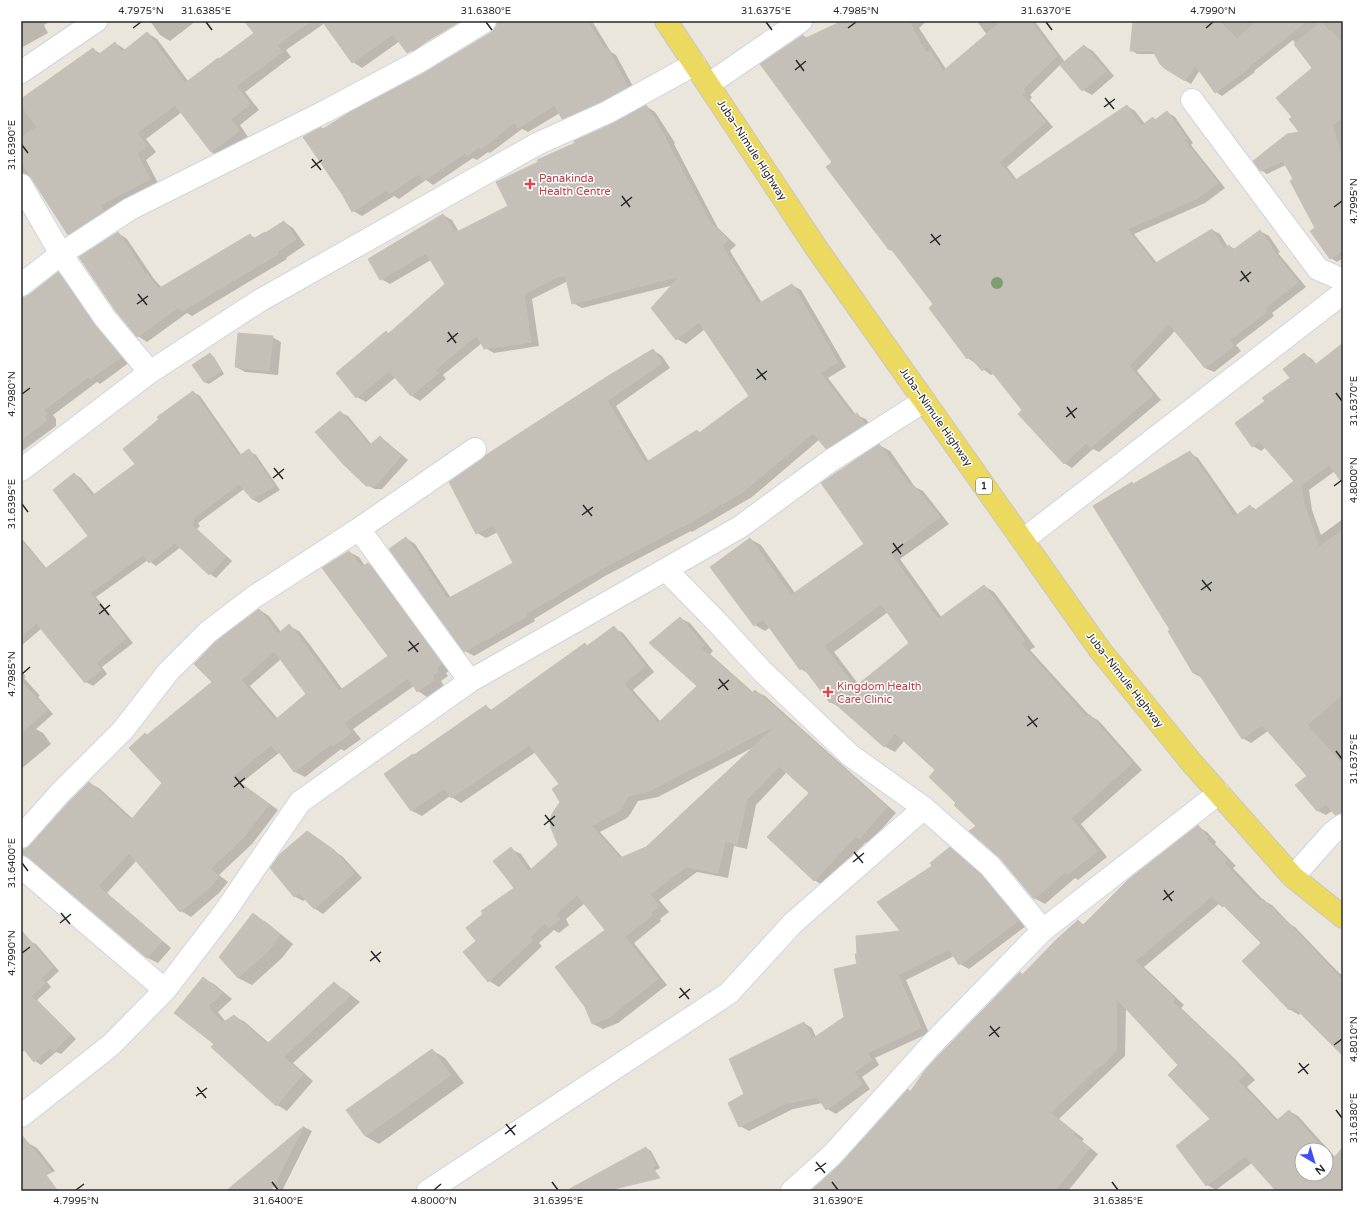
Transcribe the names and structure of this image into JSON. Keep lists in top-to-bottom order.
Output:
{
  "streets": {
    "main road": ["Juba–Nimule Highway", "1"]
  },
  "places": {
    "health": ["Panakinda Health Centre", "Kingdom Health Care Clinic"]
  },
  "north": "bottom right",
  "coordinates": [
    "4.7975°N",
    "31.6385°E",
    "31.6380°E",
    "31.6375°E",
    "4.7985°N",
    "31.6370°E",
    "4.7990°N",
    "31.6390°E",
    "4.7995°N",
    "4.7980°N",
    "4.8000°N",
    "31.6395°E",
    "31.6400°E",
    "4.8010°N"
  ]
}
